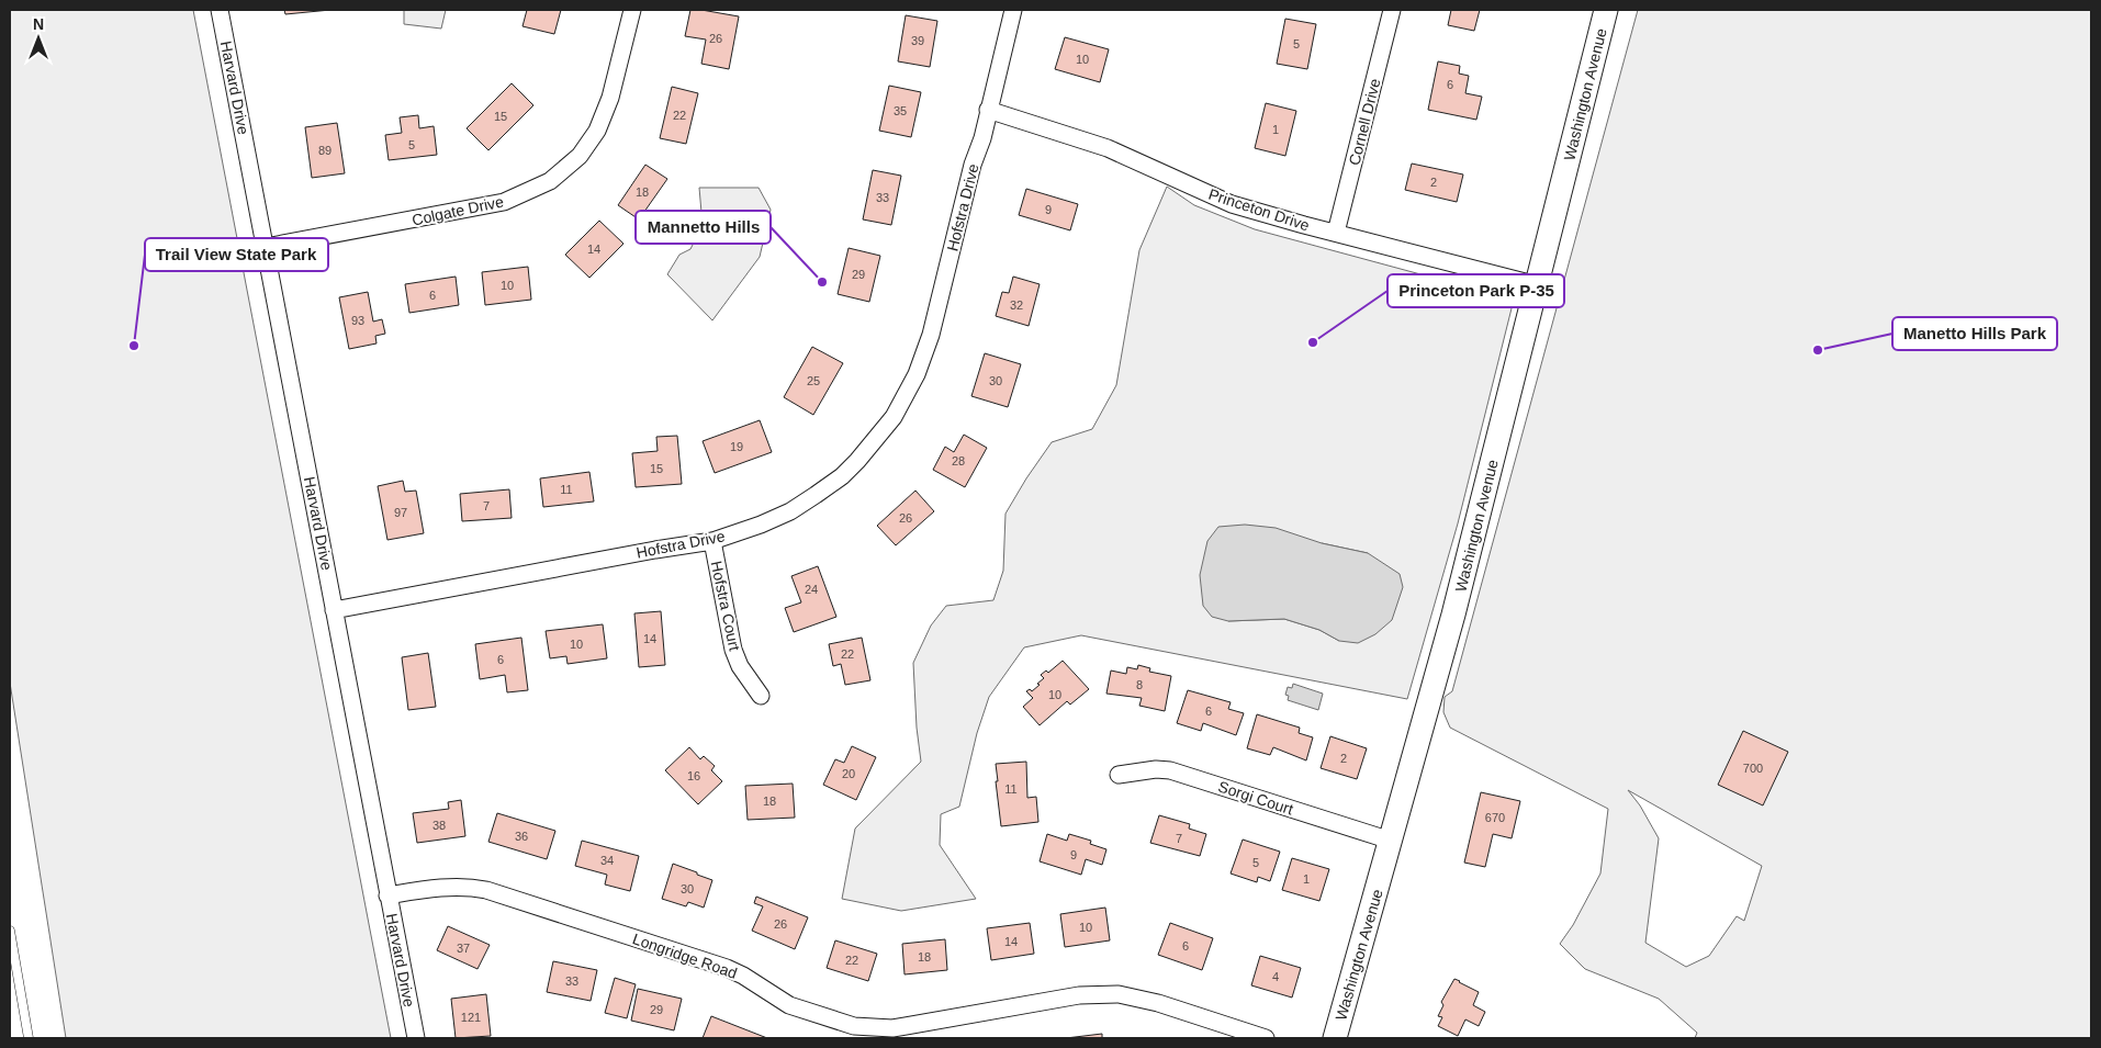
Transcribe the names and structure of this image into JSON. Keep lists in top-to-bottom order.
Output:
{
  "streets": {
    "main road": ["Washington Avenue"],
    "street": [
      "Harvard Drive",
      "Cornell Drive",
      "Hofstra Drive",
      "Princeton Drive",
      "Colgate Drive",
      "Hofstra Court",
      "Sorgi Court",
      "Longridge Road"
    ]
  },
  "crossings": [
    ["Harvard Drive", "Hofstra Drive"],
    ["Harvard Drive", "Colgate Drive"],
    ["Harvard Drive", "Longridge Road"],
    ["Washington Avenue", "Princeton Drive"],
    ["Washington Avenue", "Sorgi Court"],
    ["Cornell Drive", "Princeton Drive"],
    ["Hofstra Drive", "Princeton Drive"],
    ["Hofstra Drive", "Hofstra Court"]
  ],
  "places": [
    "Mannetto Hills",
    "Princeton Park P-35",
    "Trail View State Park",
    "Manetto Hills Park"
  ],
  "house_numbers": [
    "26",
    "39",
    "5",
    "10",
    "6",
    "35",
    "22",
    "15",
    "1",
    "5",
    "89",
    "2",
    "18",
    "33",
    "9",
    "14",
    "29",
    "10",
    "6",
    "32",
    "93",
    "25",
    "30",
    "19",
    "28",
    "15",
    "11",
    "7",
    "97",
    "26",
    "24",
    "14",
    "10",
    "22",
    "6",
    "8",
    "10",
    "6",
    "2",
    "700",
    "20",
    "16",
    "11",
    "18",
    "670",
    "38",
    "36",
    "7",
    "9",
    "34",
    "5",
    "1",
    "30",
    "26",
    "10",
    "14",
    "6",
    "37",
    "18",
    "22",
    "4",
    "33",
    "29",
    "121"
  ],
  "north": "top"
}
